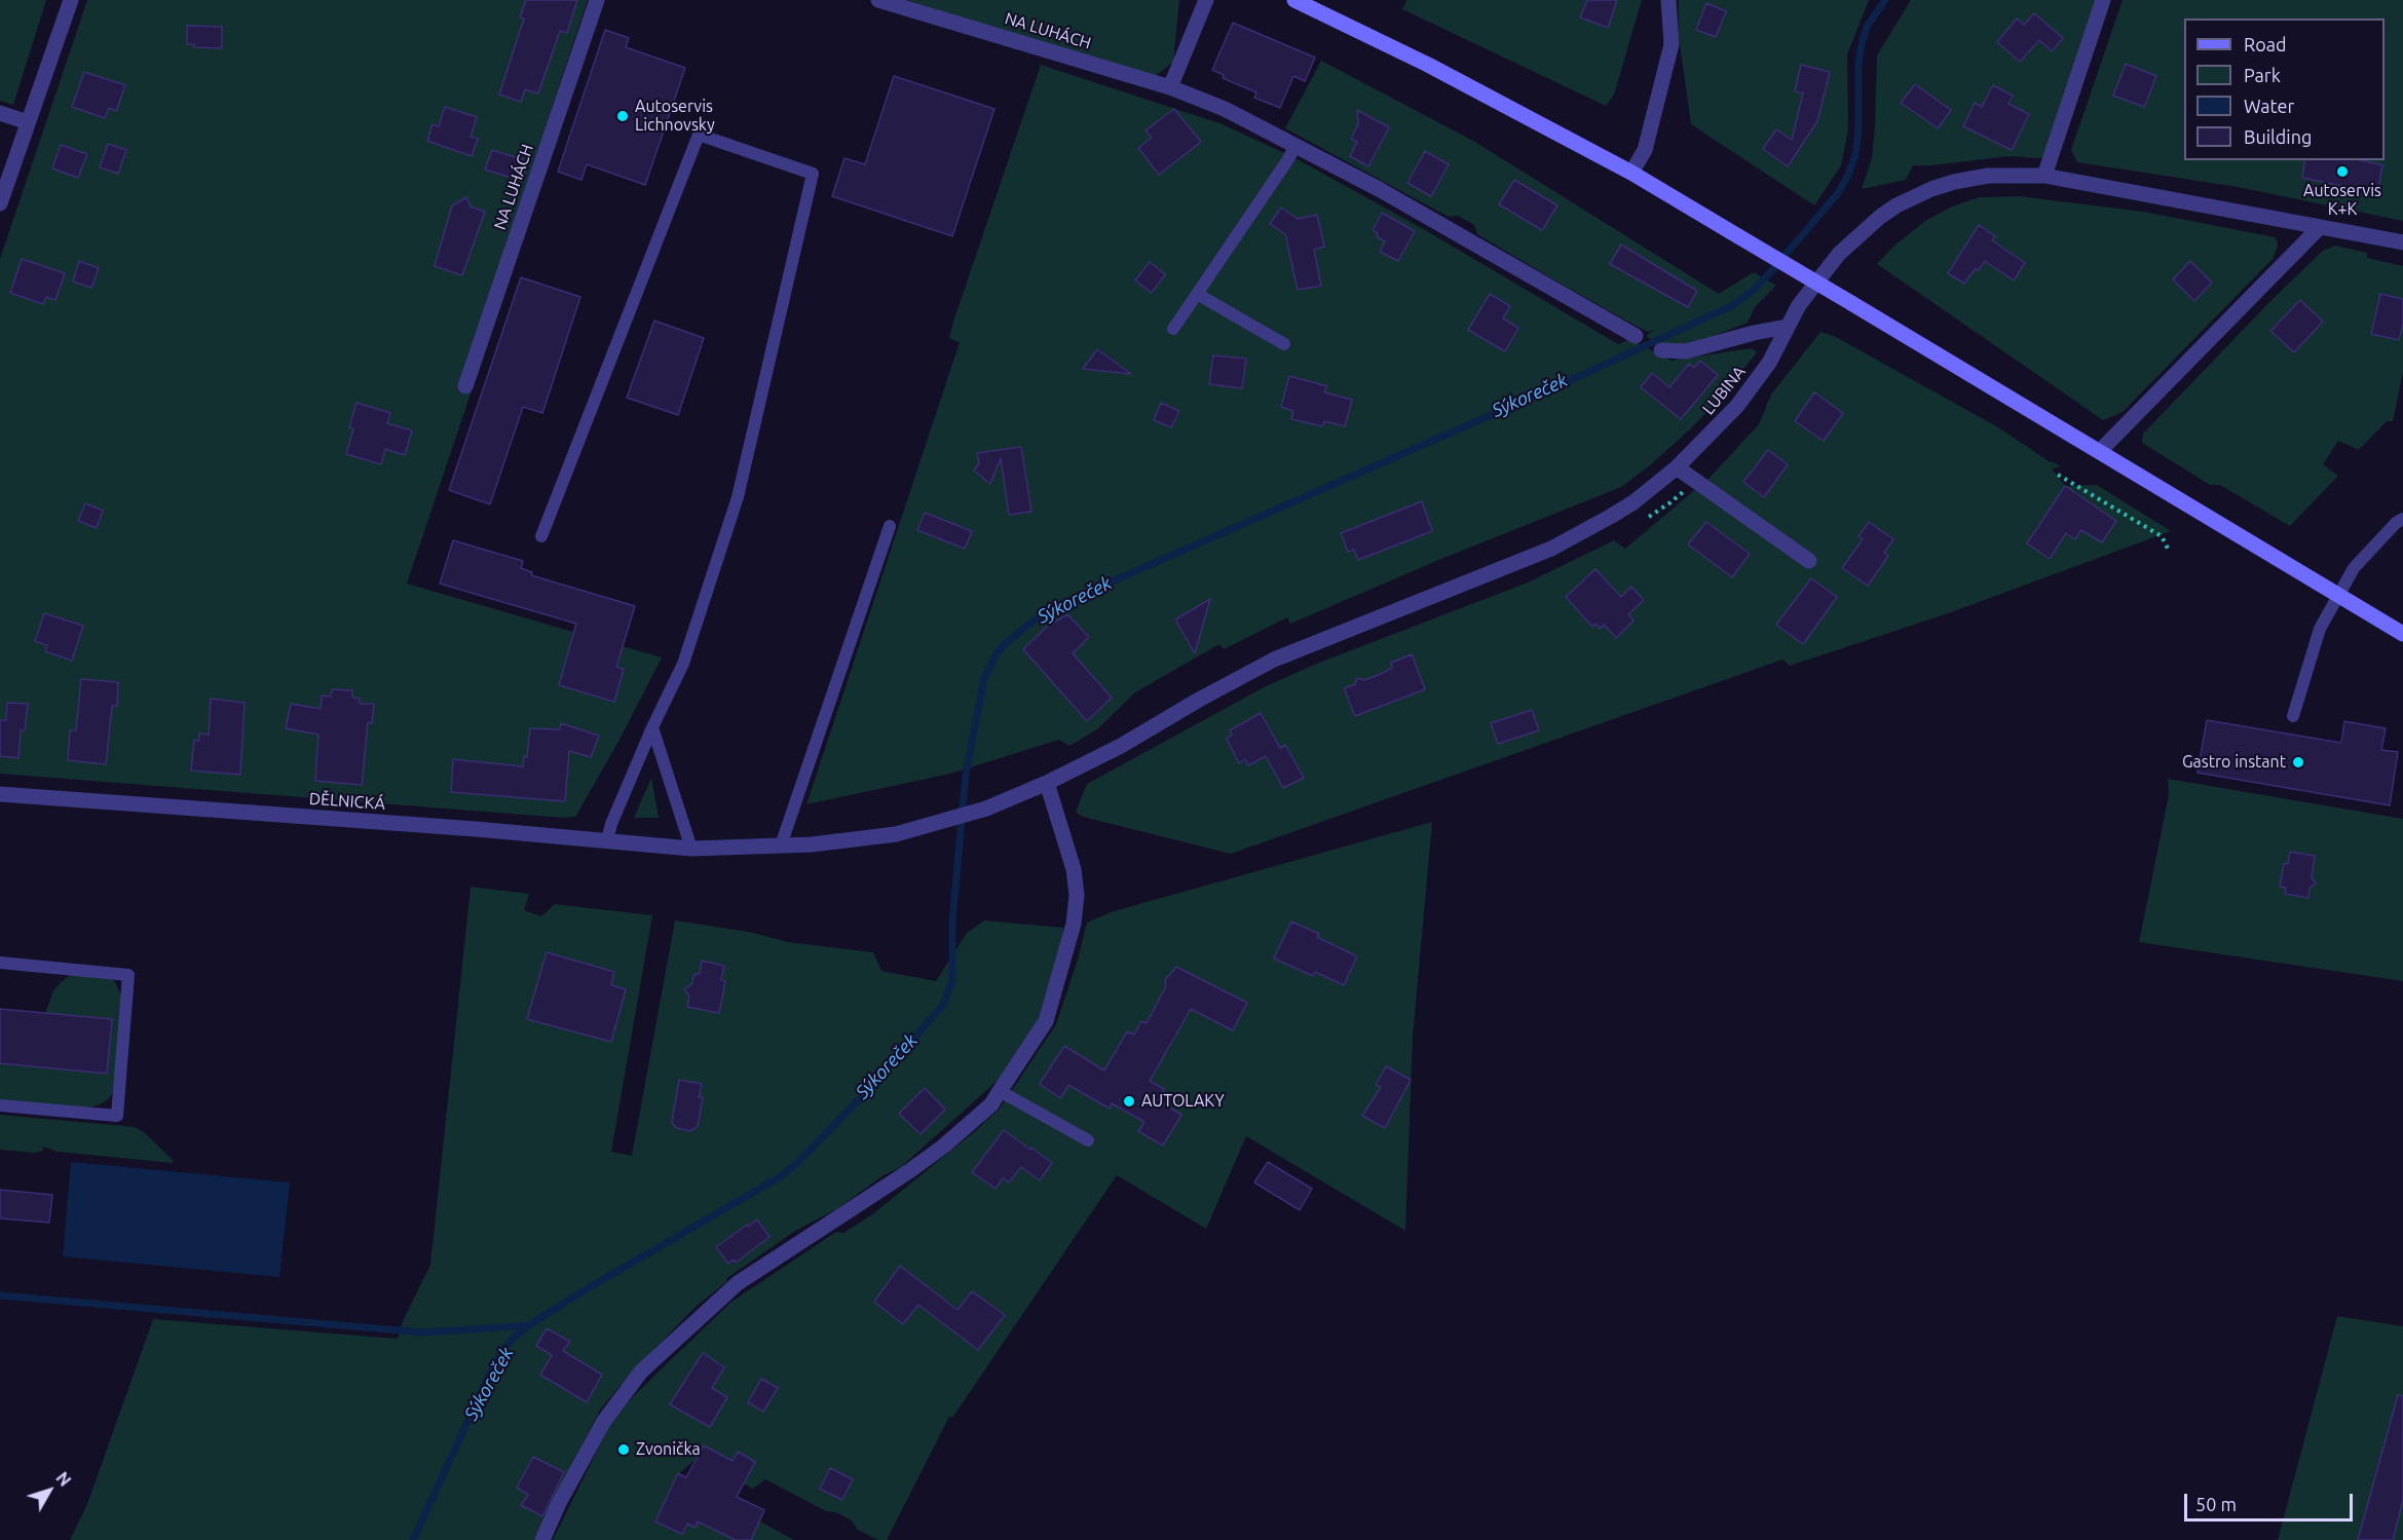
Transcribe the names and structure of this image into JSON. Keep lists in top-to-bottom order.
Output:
{
  "streets": {
    "street": ["NA LUHÁCH", "LUBINA", "DĚLNICKÁ"]
  },
  "crossings": [
    ["LUBINA", "DĚLNICKÁ"]
  ],
  "water": ["Sýkoreček"],
  "places": [
    "Autoservis Lichnovsky",
    "Autoservis K+K",
    "Gastro instant",
    "AUTOLAKY",
    "Zvonička"
  ],
  "legend": [
    "Road",
    "Park",
    "Water",
    "Building"
  ],
  "scale_bar": "50 m",
  "north": "top right"
}
